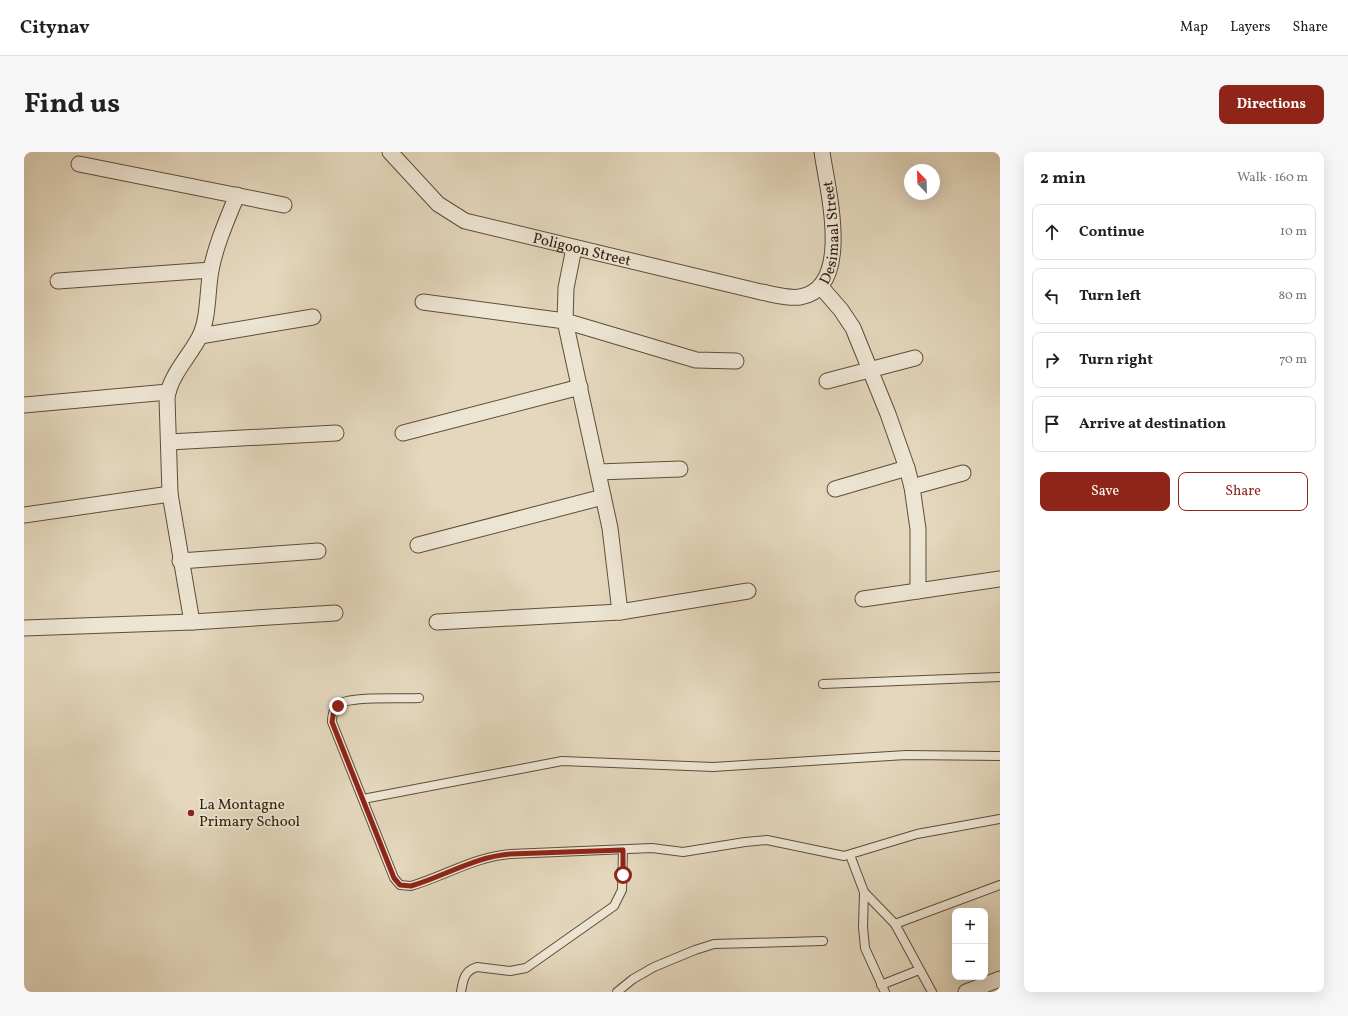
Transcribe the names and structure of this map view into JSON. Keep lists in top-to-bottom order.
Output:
{
  "streets": {
    "street": ["Desimaal Street", "Poligoon Street"]
  },
  "crossings": [
    ["Desimaal Street", "Poligoon Street"]
  ],
  "places": ["La Montagne Primary School"],
  "north": "top left",
  "page": {
    "header": "Citynav",
    "nav": ["Map", "Layers", "Share"],
    "title": "Find us",
    "buttons": [
      "Directions",
      ["Save", "Share"]
    ],
    "heading": ["2 min", "Walk · 160 m"],
    "list": [
      ["Continue", "10 m"],
      ["Turn left", "80 m"],
      ["Turn right", "70 m"],
      "Arrive at destination"
    ],
    "map_buttons": ["+", "−"]
  }
}
